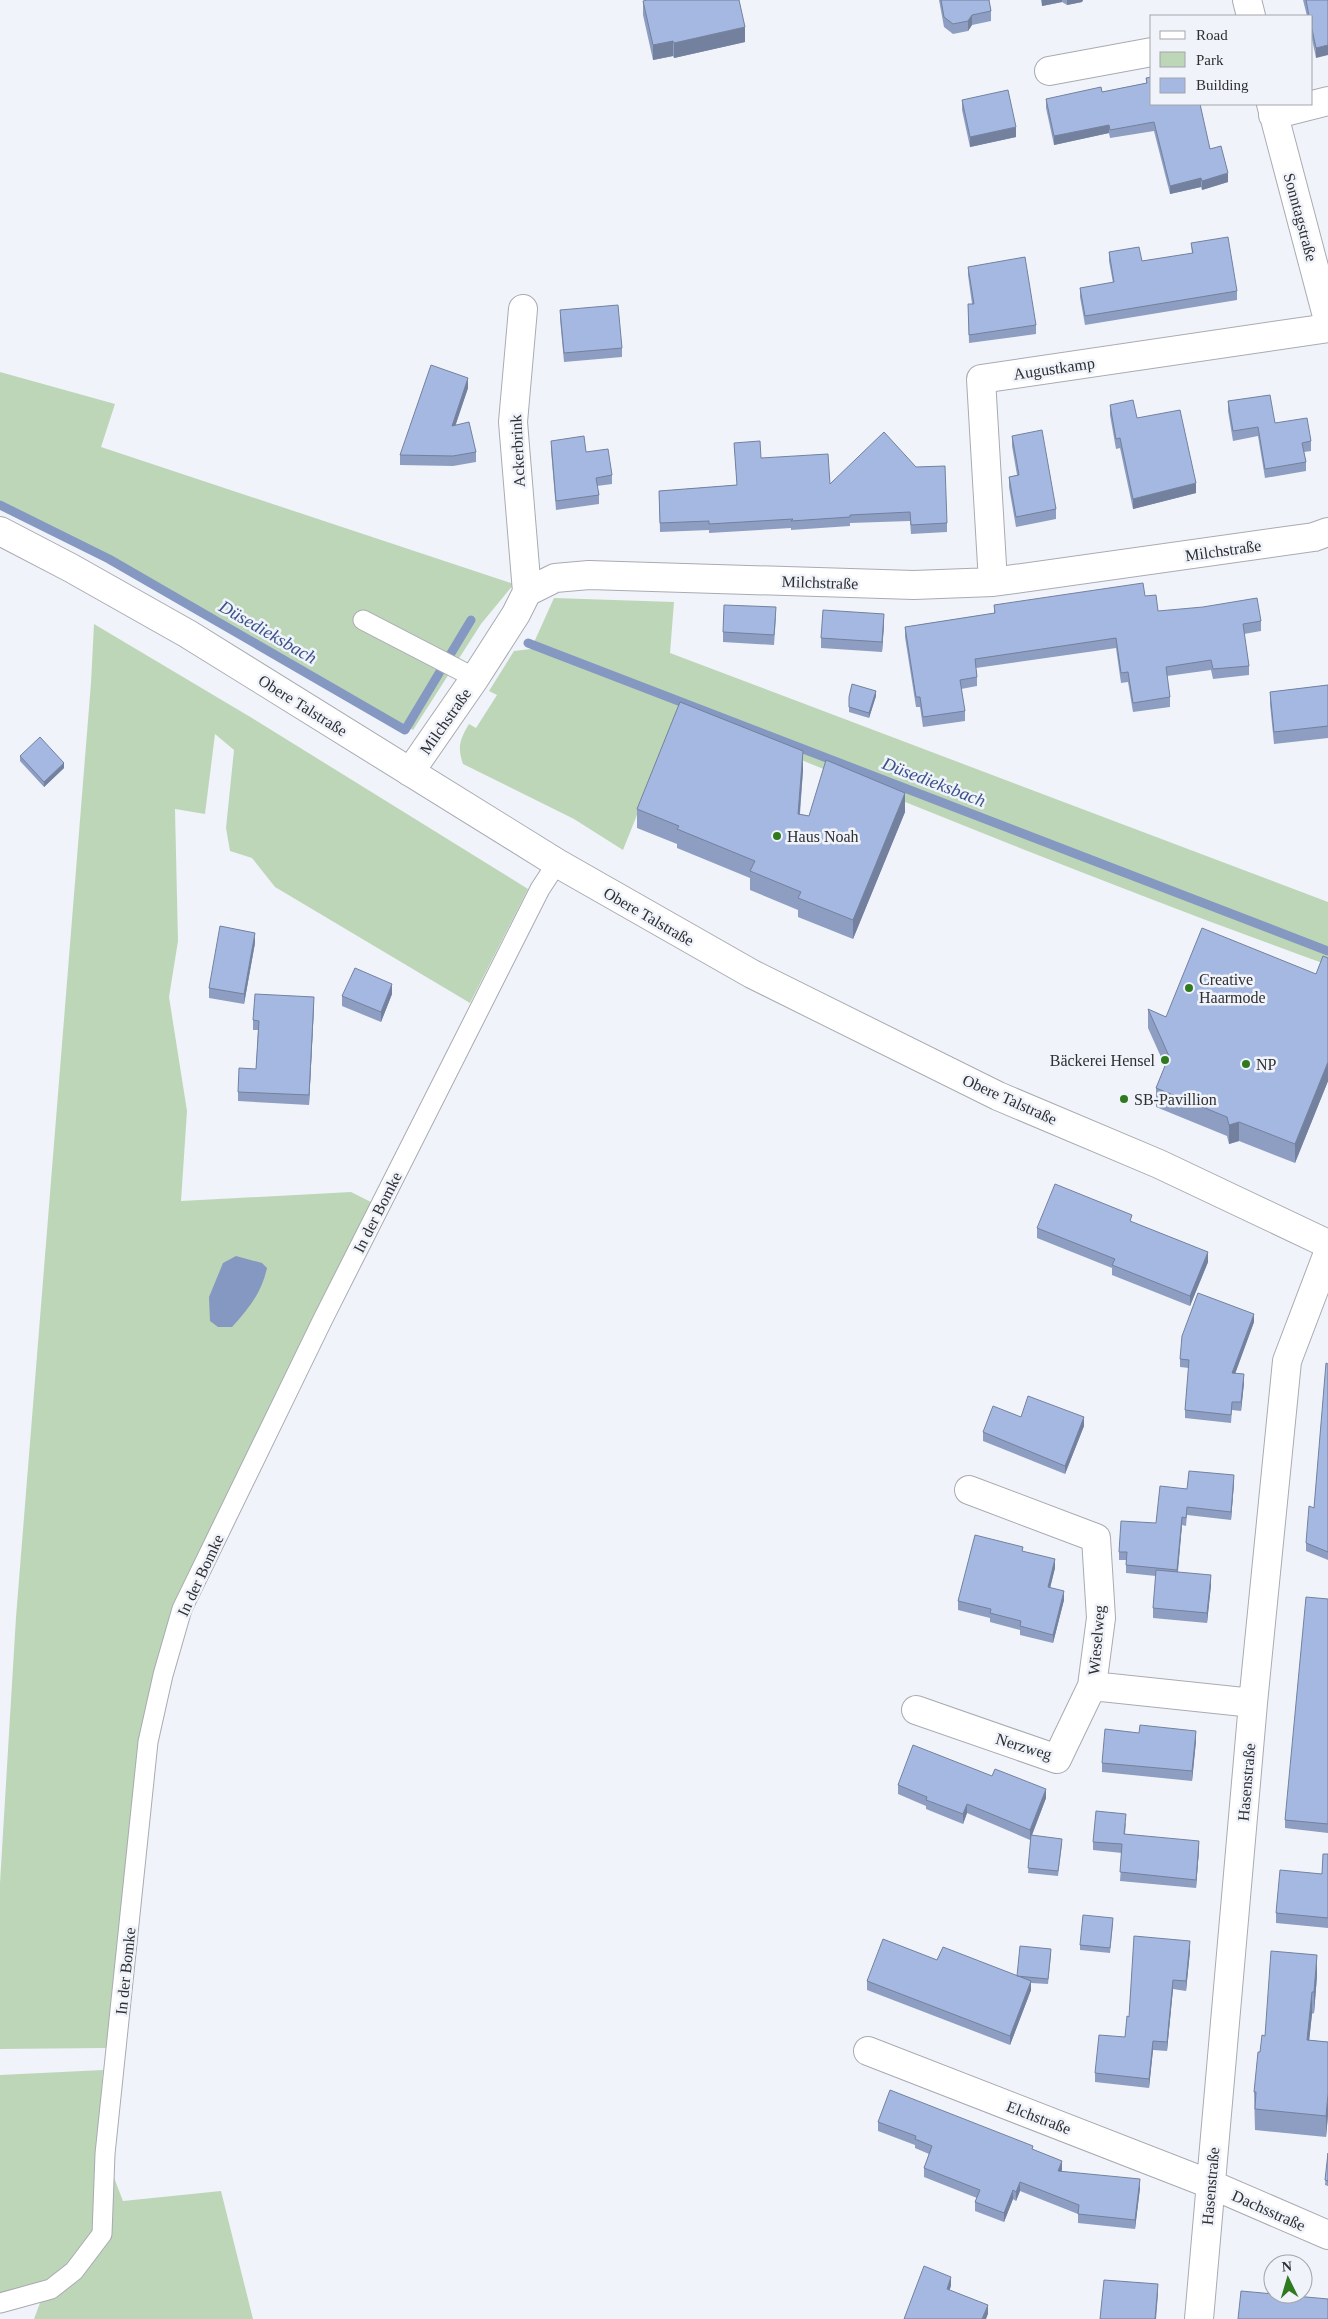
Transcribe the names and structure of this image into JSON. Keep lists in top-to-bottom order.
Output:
{
  "streets": {
    "street": [
      "Sonntagstraße",
      "Augustkamp",
      "Ackerbrink",
      "Milchstraße",
      "Obere Talstraße",
      "Wieselweg",
      "Nerzweg",
      "Hasenstraße",
      "Elchstraße",
      "Dachsstraße"
    ],
    "lane": ["In der Bomke"]
  },
  "crossings": [
    ["Augustkamp", "Milchstraße"],
    ["Ackerbrink", "Milchstraße"],
    ["Milchstraße", "Obere Talstraße"],
    ["Obere Talstraße", "In der Bomke"],
    ["Wieselweg", "Nerzweg"],
    ["Wieselweg", "Hasenstraße"],
    ["Hasenstraße", "Elchstraße"],
    ["Hasenstraße", "Dachsstraße"],
    ["Elchstraße", "Dachsstraße"]
  ],
  "water": ["Düsedieksbach"],
  "places": [
    "Haus Noah",
    "Creative Haarmode",
    "Bäckerei Hensel",
    "NP",
    "SB-Pavillion"
  ],
  "legend": ["Road", "Park", "Building"],
  "north": "top"
}
